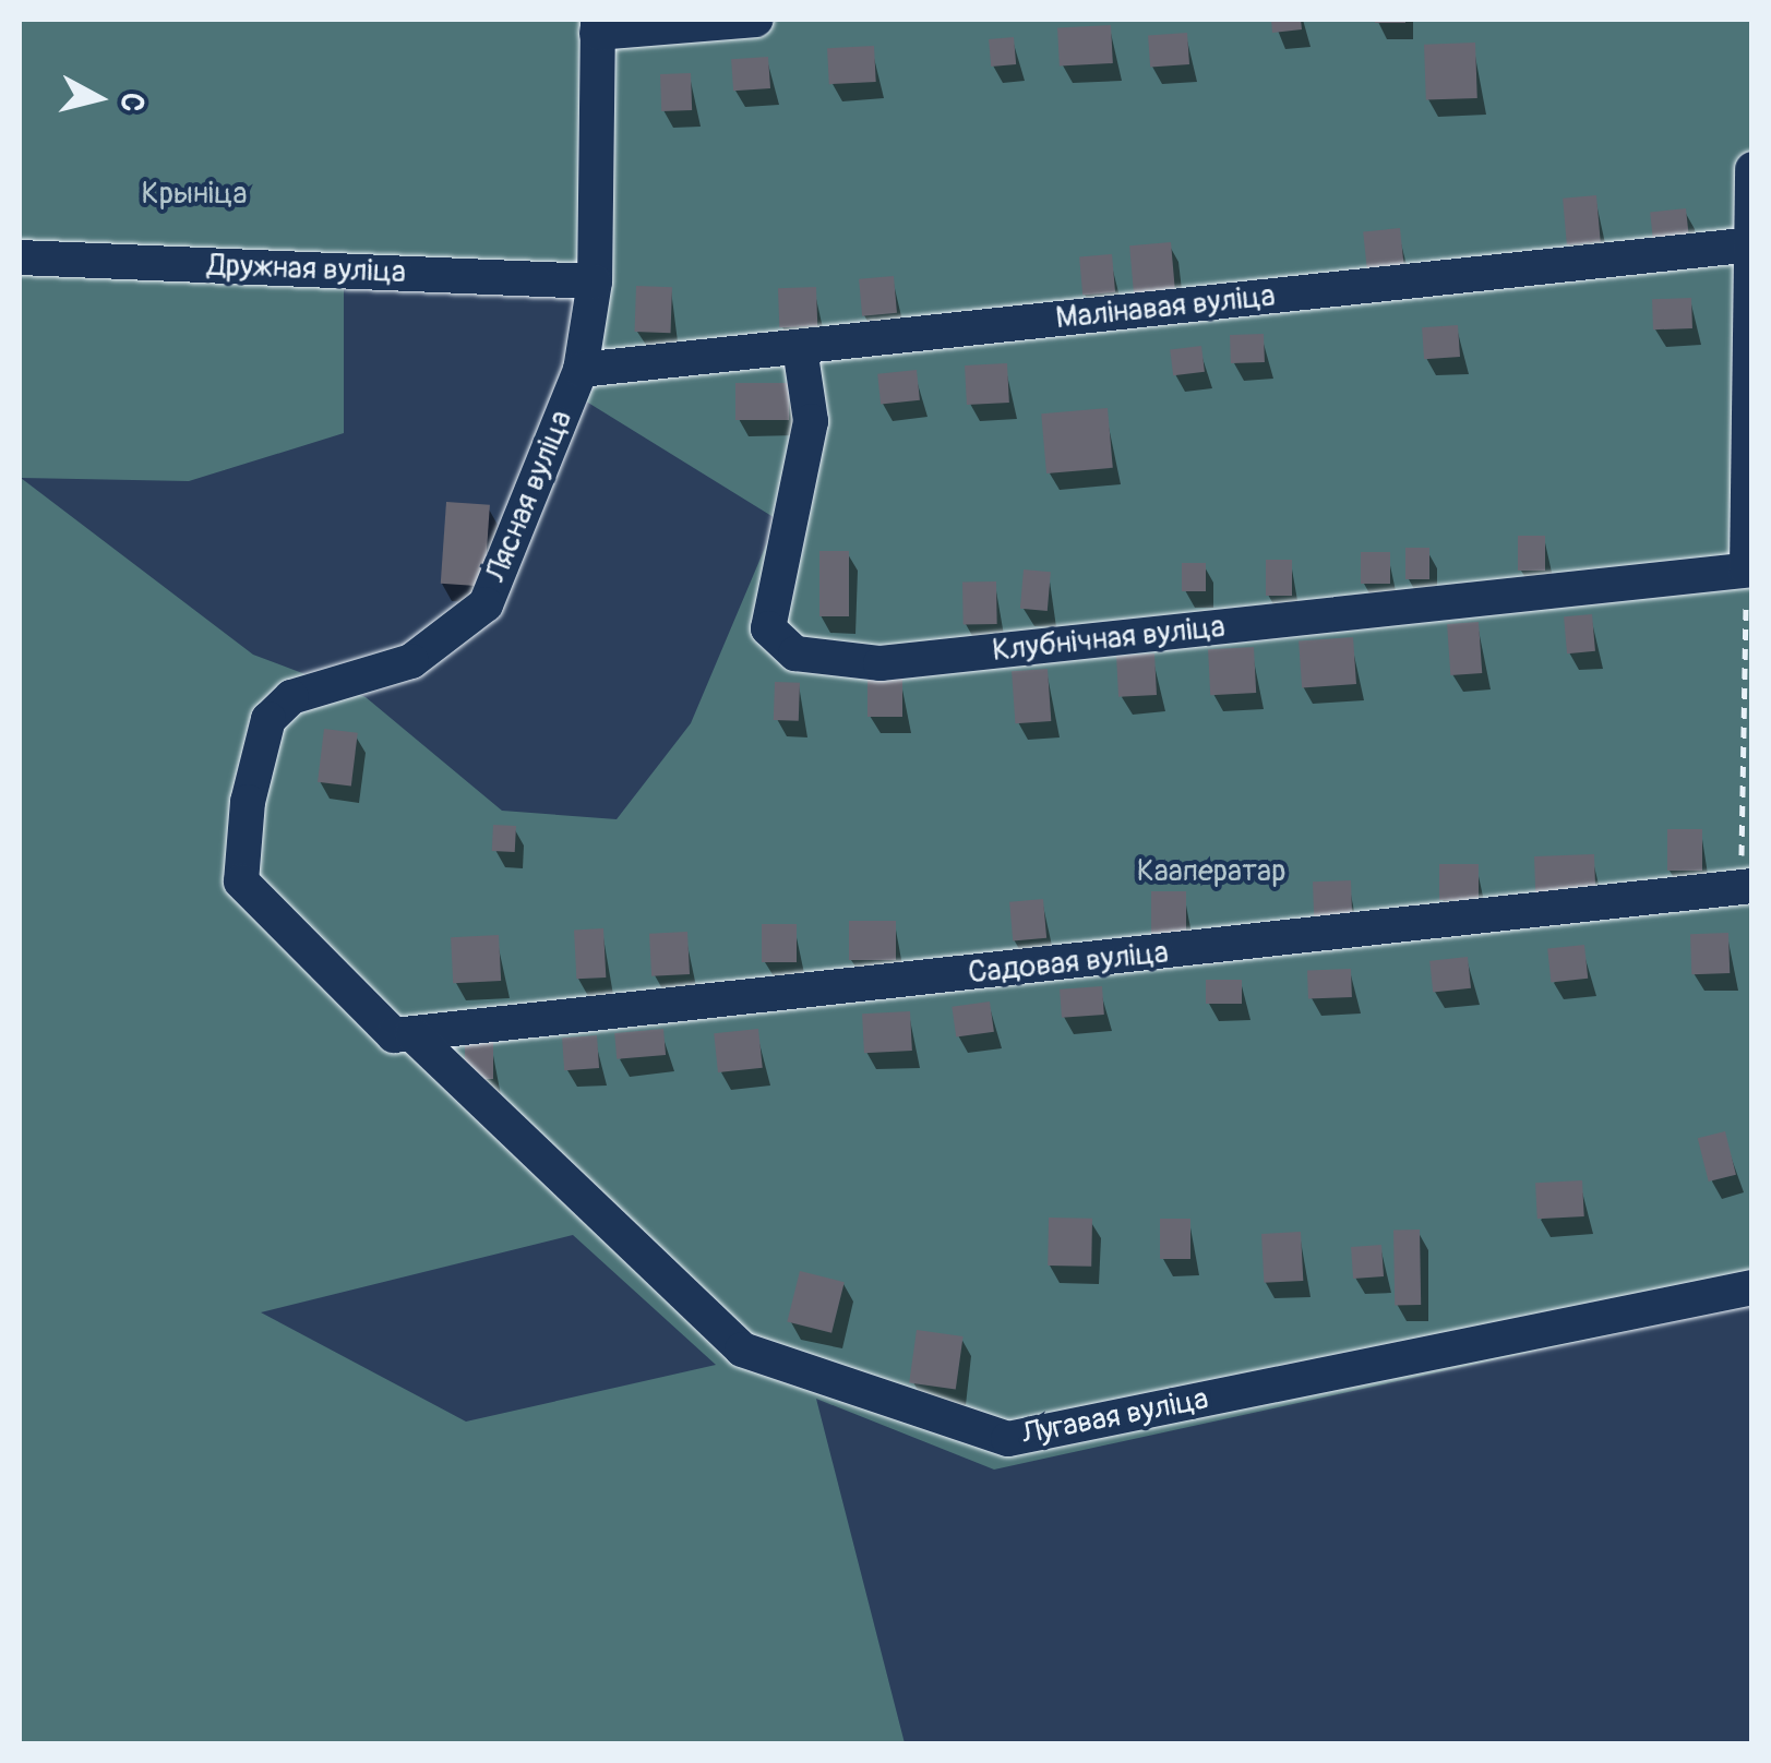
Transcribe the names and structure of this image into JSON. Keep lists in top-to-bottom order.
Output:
{
  "streets": {
    "street": [
      "Дружная вуліца",
      "Малінавая вуліца",
      "Лясная вуліца",
      "Клубнічная вуліца",
      "Садовая вуліца",
      "Лугавая вуліца"
    ]
  },
  "crossings": [
    ["Дружная вуліца", "Лясная вуліца"],
    ["Малінавая вуліца", "Лясная вуліца"],
    ["Малінавая вуліца", "Клубнічная вуліца"],
    ["Лясная вуліца", "Садовая вуліца"],
    ["Лясная вуліца", "Лугавая вуліца"],
    ["Садовая вуліца", "Лугавая вуліца"]
  ],
  "parks": ["Крыніца", "Кааператар"],
  "north": "right"
}
